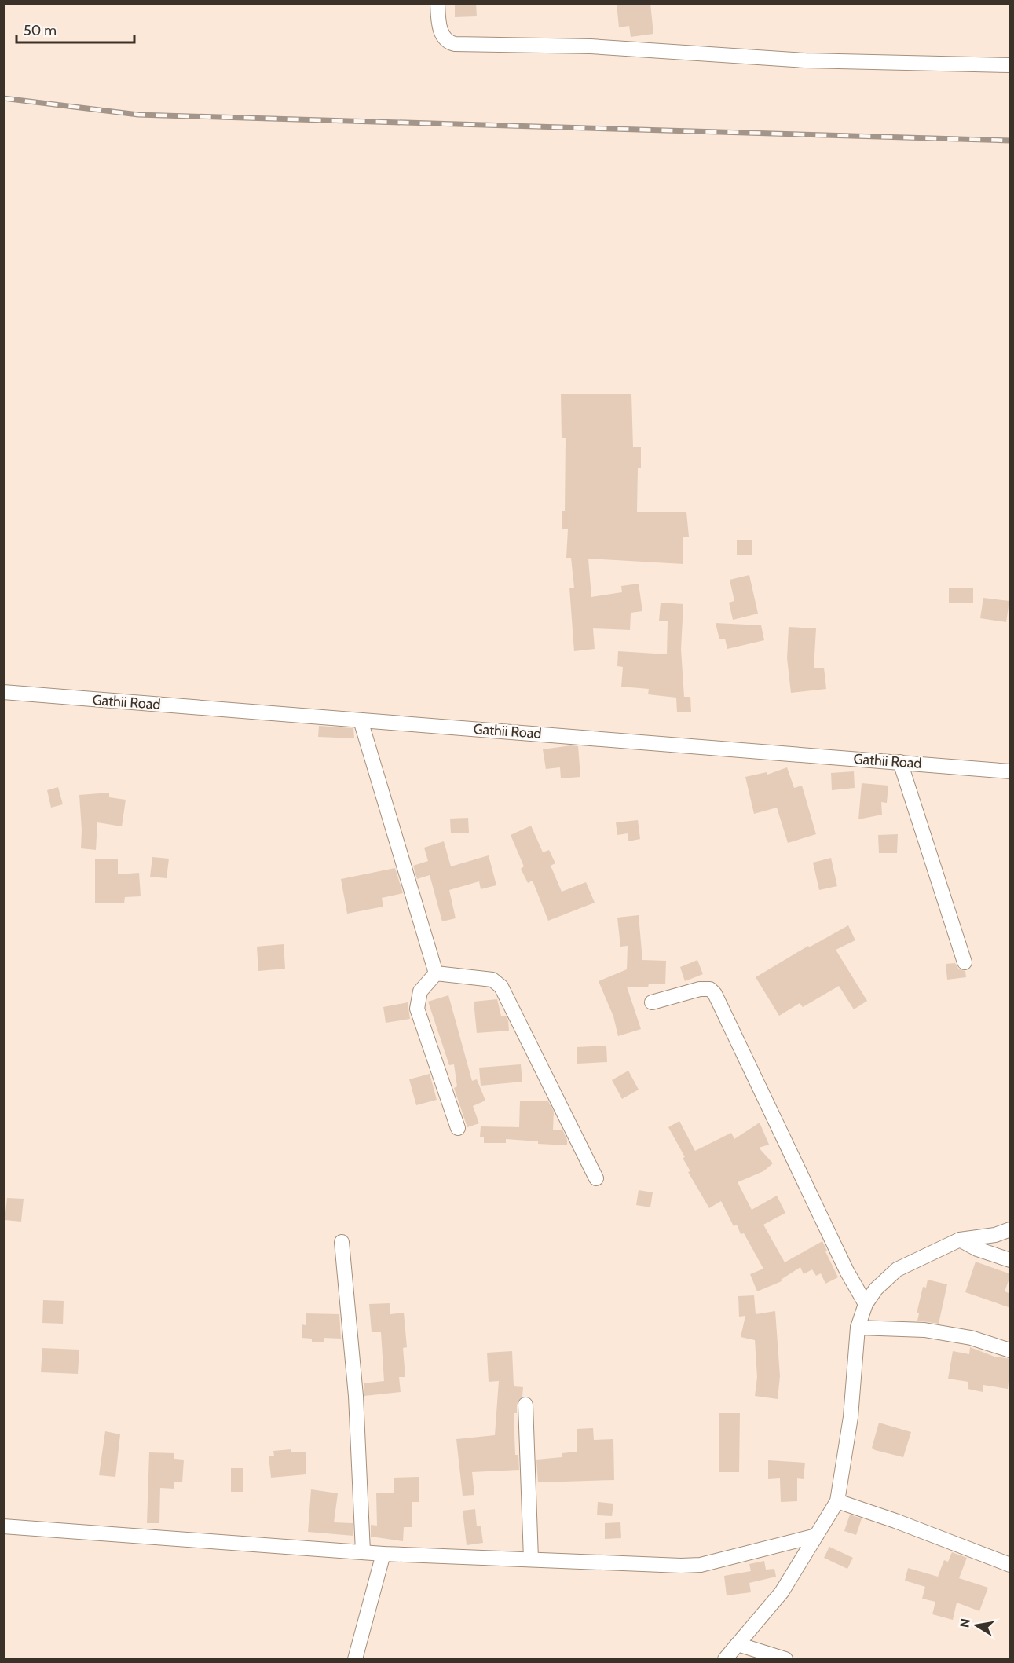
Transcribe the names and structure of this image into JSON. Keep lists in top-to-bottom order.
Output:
{
  "streets": {
    "street": ["Gathii Road"]
  },
  "scale_bar": "50 m",
  "north": "left"
}
